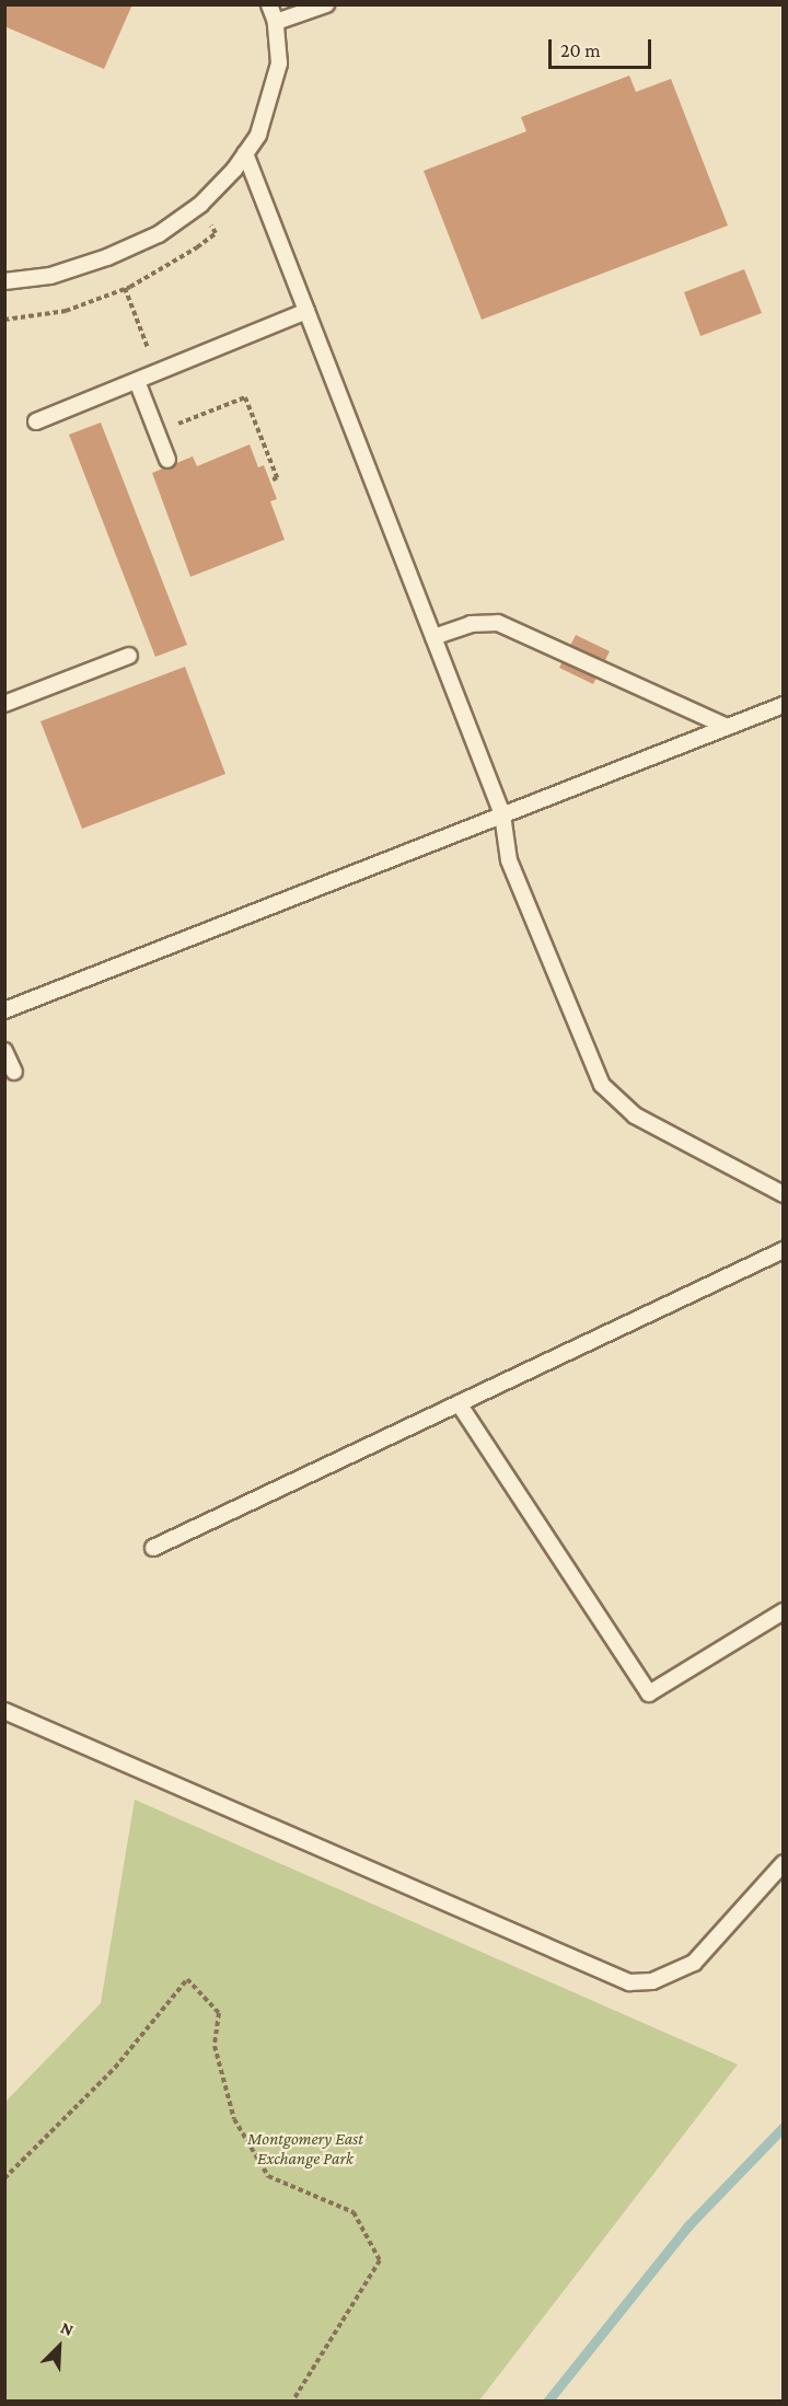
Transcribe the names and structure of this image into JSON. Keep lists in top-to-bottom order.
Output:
{
  "parks": ["Montgomery East Exchange Park"],
  "scale_bar": "20 m",
  "north": "top right"
}
